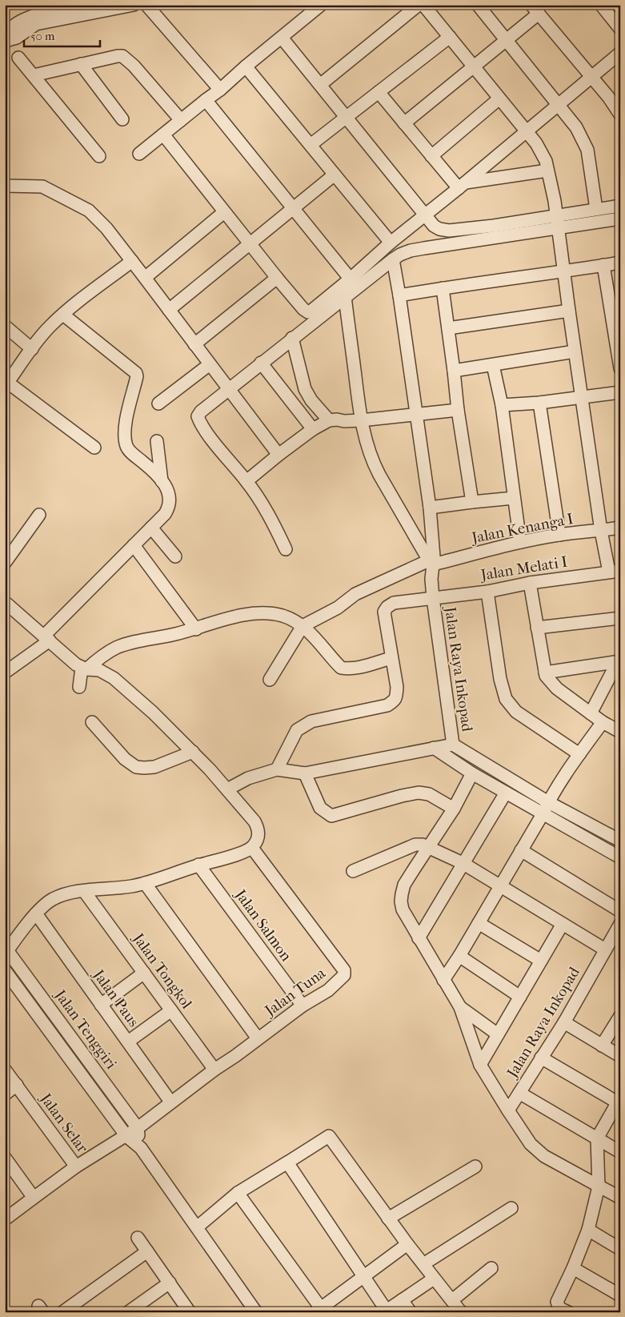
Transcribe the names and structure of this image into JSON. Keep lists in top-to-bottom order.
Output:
{
  "streets": {
    "street": [
      "Jalan Kenanga I",
      "Jalan Melati I",
      "Jalan Raya Inkopad",
      "Jalan Salmon",
      "Jalan Tongkol",
      "Jalan Tuna",
      "Jalan Paus",
      "Jalan Tenggiri",
      "Jalan Selar"
    ]
  },
  "crossings": [
    ["Jalan Kenanga I", "Jalan Raya Inkopad"],
    ["Jalan Melati I", "Jalan Raya Inkopad"],
    ["Jalan Salmon", "Jalan Tuna"],
    ["Jalan Tongkol", "Jalan Tuna"],
    ["Jalan Tuna", "Jalan Paus"],
    ["Jalan Tuna", "Jalan Tenggiri"],
    ["Jalan Tuna", "Jalan Selar"],
    ["Jalan Tenggiri", "Jalan Selar"]
  ],
  "scale_bar": "50 m"
}
